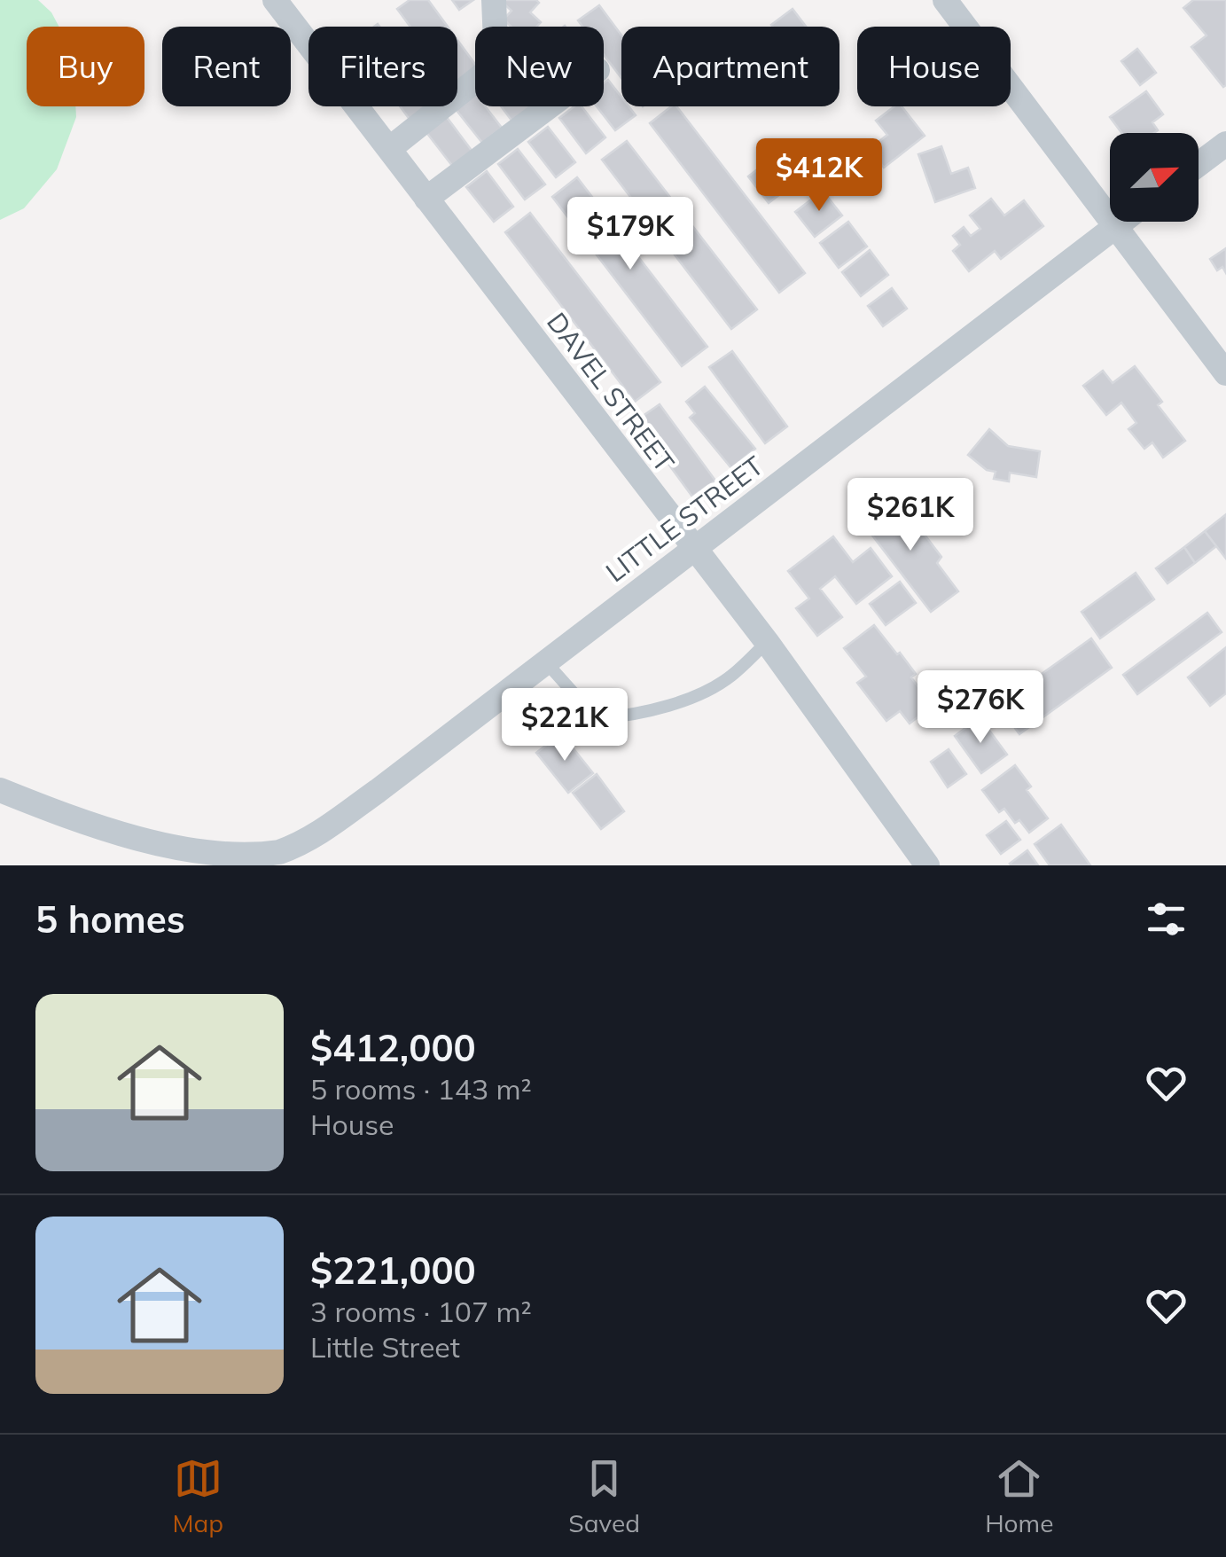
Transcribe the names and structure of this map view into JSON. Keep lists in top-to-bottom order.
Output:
{
  "streets": {
    "street": ["DAVEL STREET", "LITTLE STREET"]
  },
  "crossings": [
    ["DAVEL STREET", "LITTLE STREET"]
  ],
  "north": "top right",
  "page": {
    "chip": [
      "Buy",
      "Rent",
      "Filters",
      "New",
      "Apartment",
      "House"
    ],
    "price": [
      "$412K",
      "$179K",
      "$261K",
      "$276K",
      "$221K"
    ],
    "heading": "5 homes",
    "list": [
      {
        "name": "$412,000",
        "note": "5 rooms · 143 m² · House"
      },
      {
        "name": "$221,000",
        "note": "3 rooms · 107 m² · Little Street"
      }
    ],
    "tabs": ["Map", "Saved", "Home"]
  }
}
